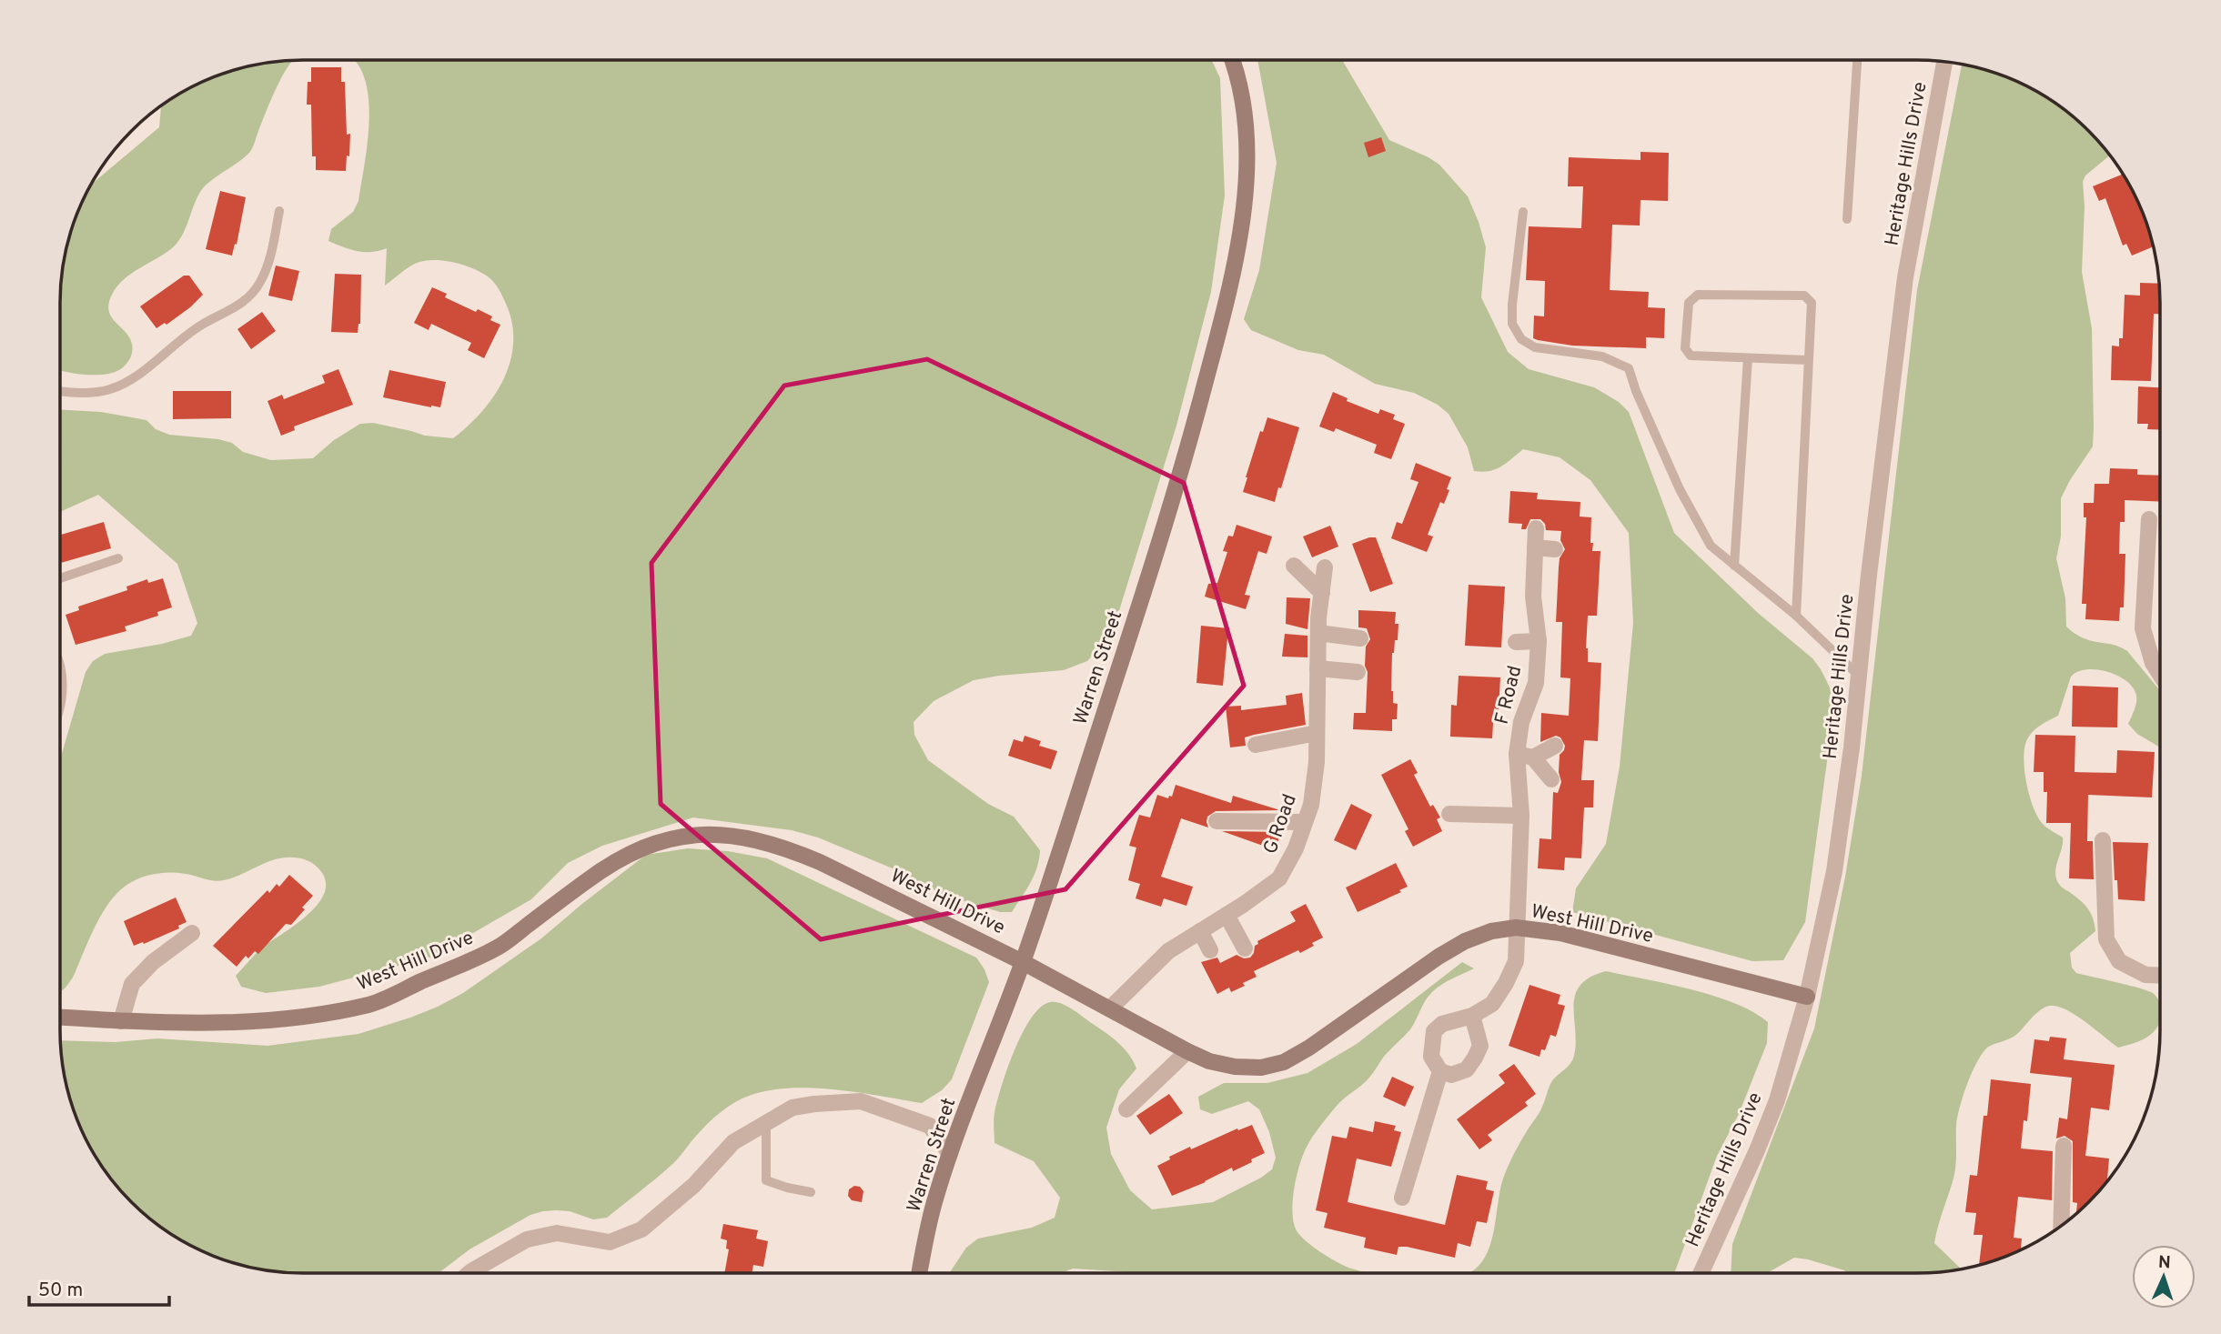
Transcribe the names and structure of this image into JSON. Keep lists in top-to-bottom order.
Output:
{
  "streets": {
    "street": [
      "Heritage Hills Drive",
      "Warren Street",
      "F Road",
      "G Road",
      "West Hill Drive"
    ]
  },
  "crossings": [
    ["Heritage Hills Drive", "West Hill Drive"],
    ["Warren Street", "West Hill Drive"],
    ["F Road", "West Hill Drive"],
    ["G Road", "West Hill Drive"]
  ],
  "scale_bar": "50 m",
  "north": "top"
}
